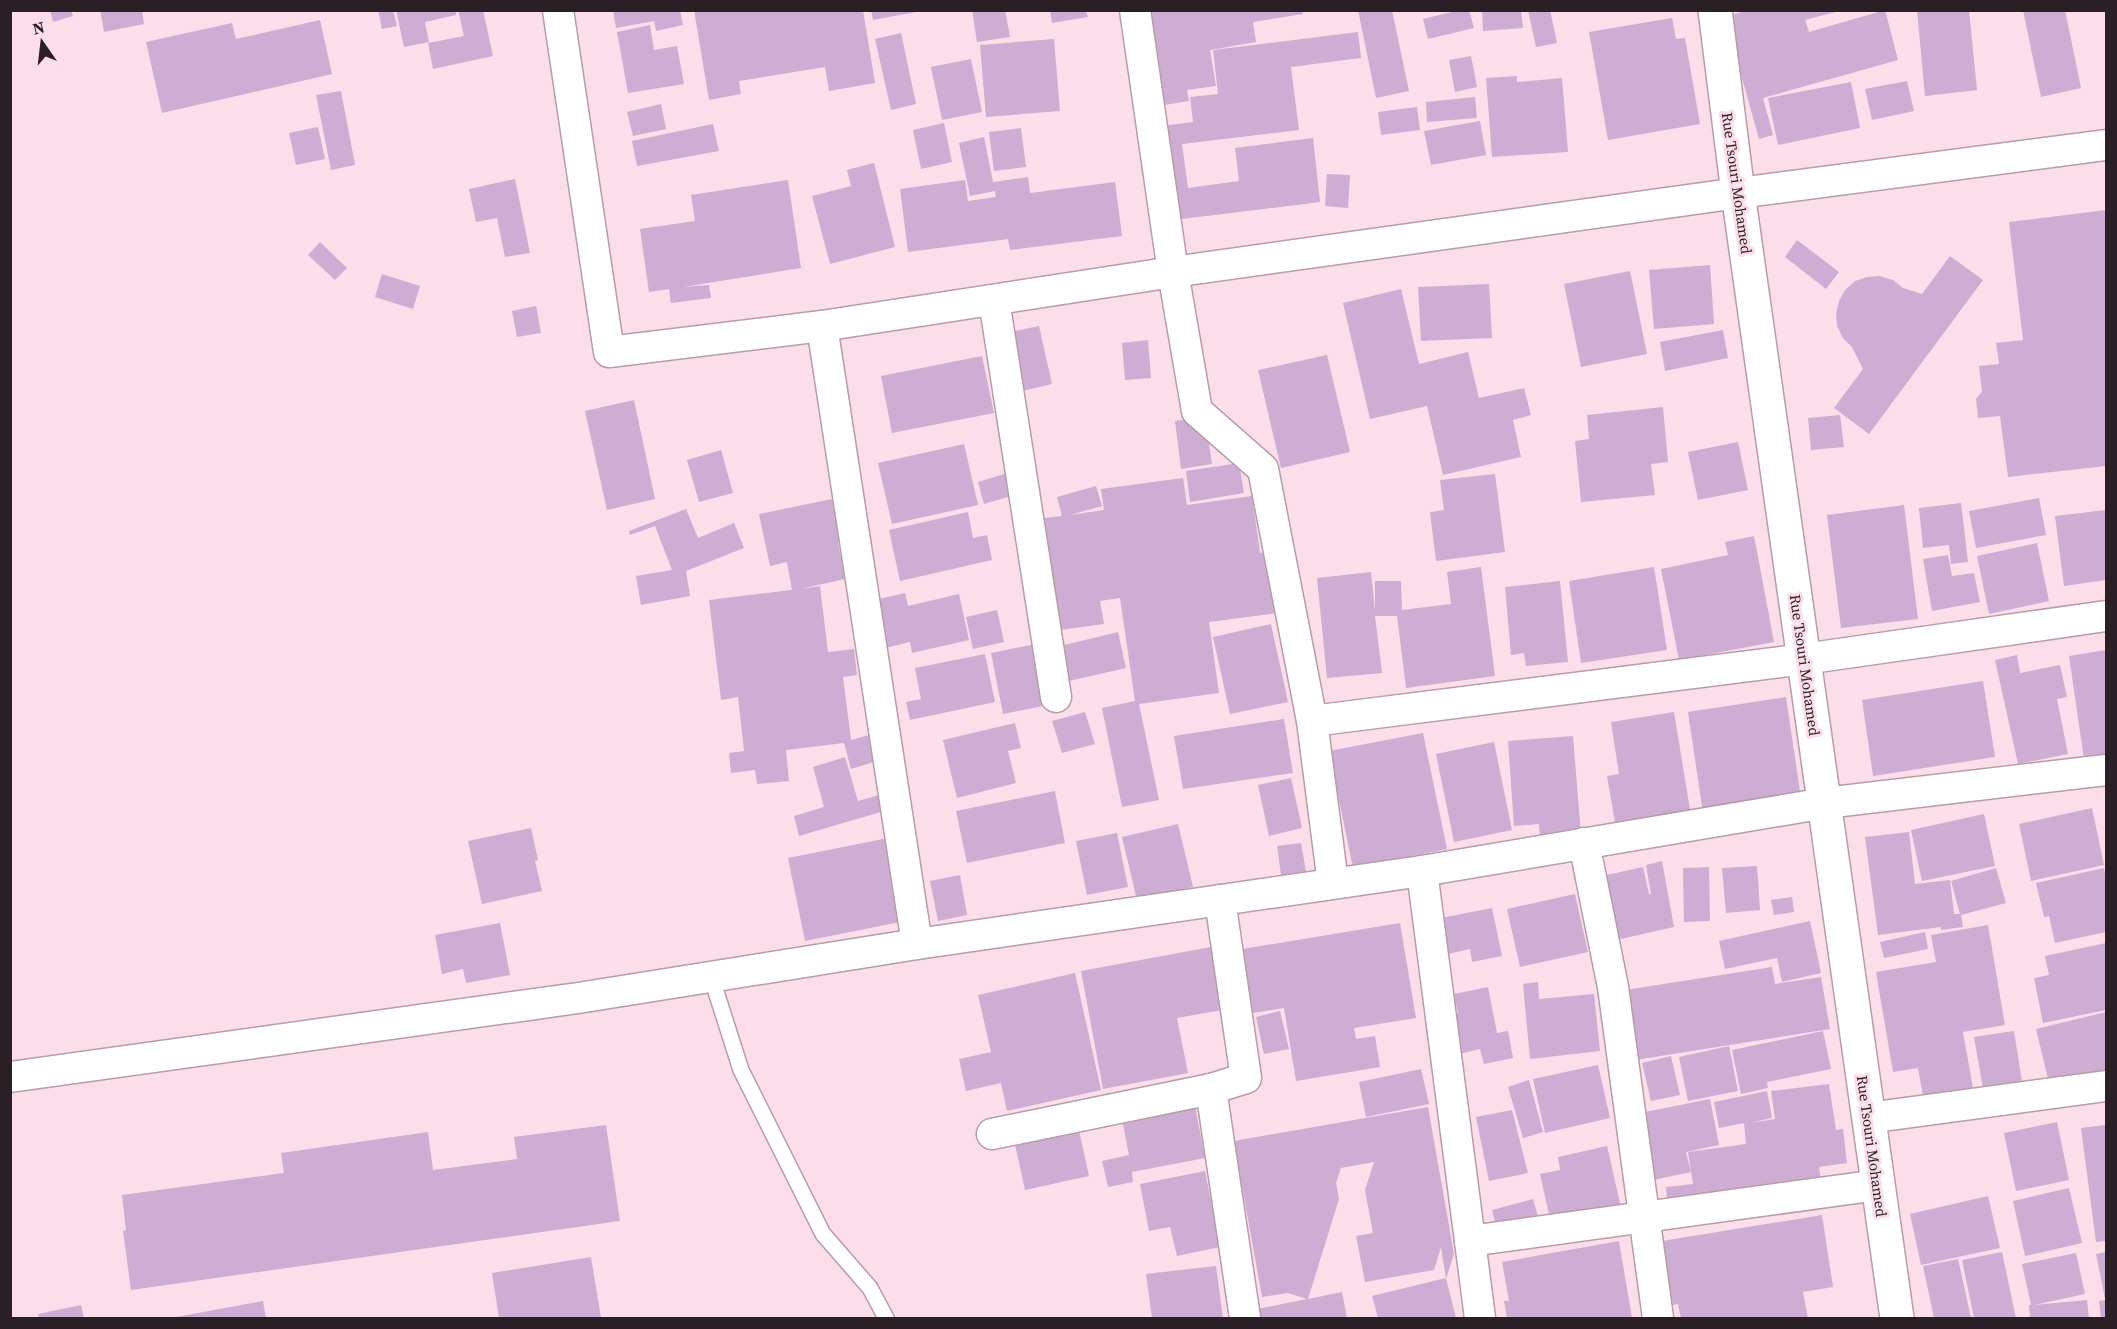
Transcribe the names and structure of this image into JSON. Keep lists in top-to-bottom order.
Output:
{
  "streets": {
    "street": ["Rue Tsouri Mohamed"]
  },
  "north": "top"
}
